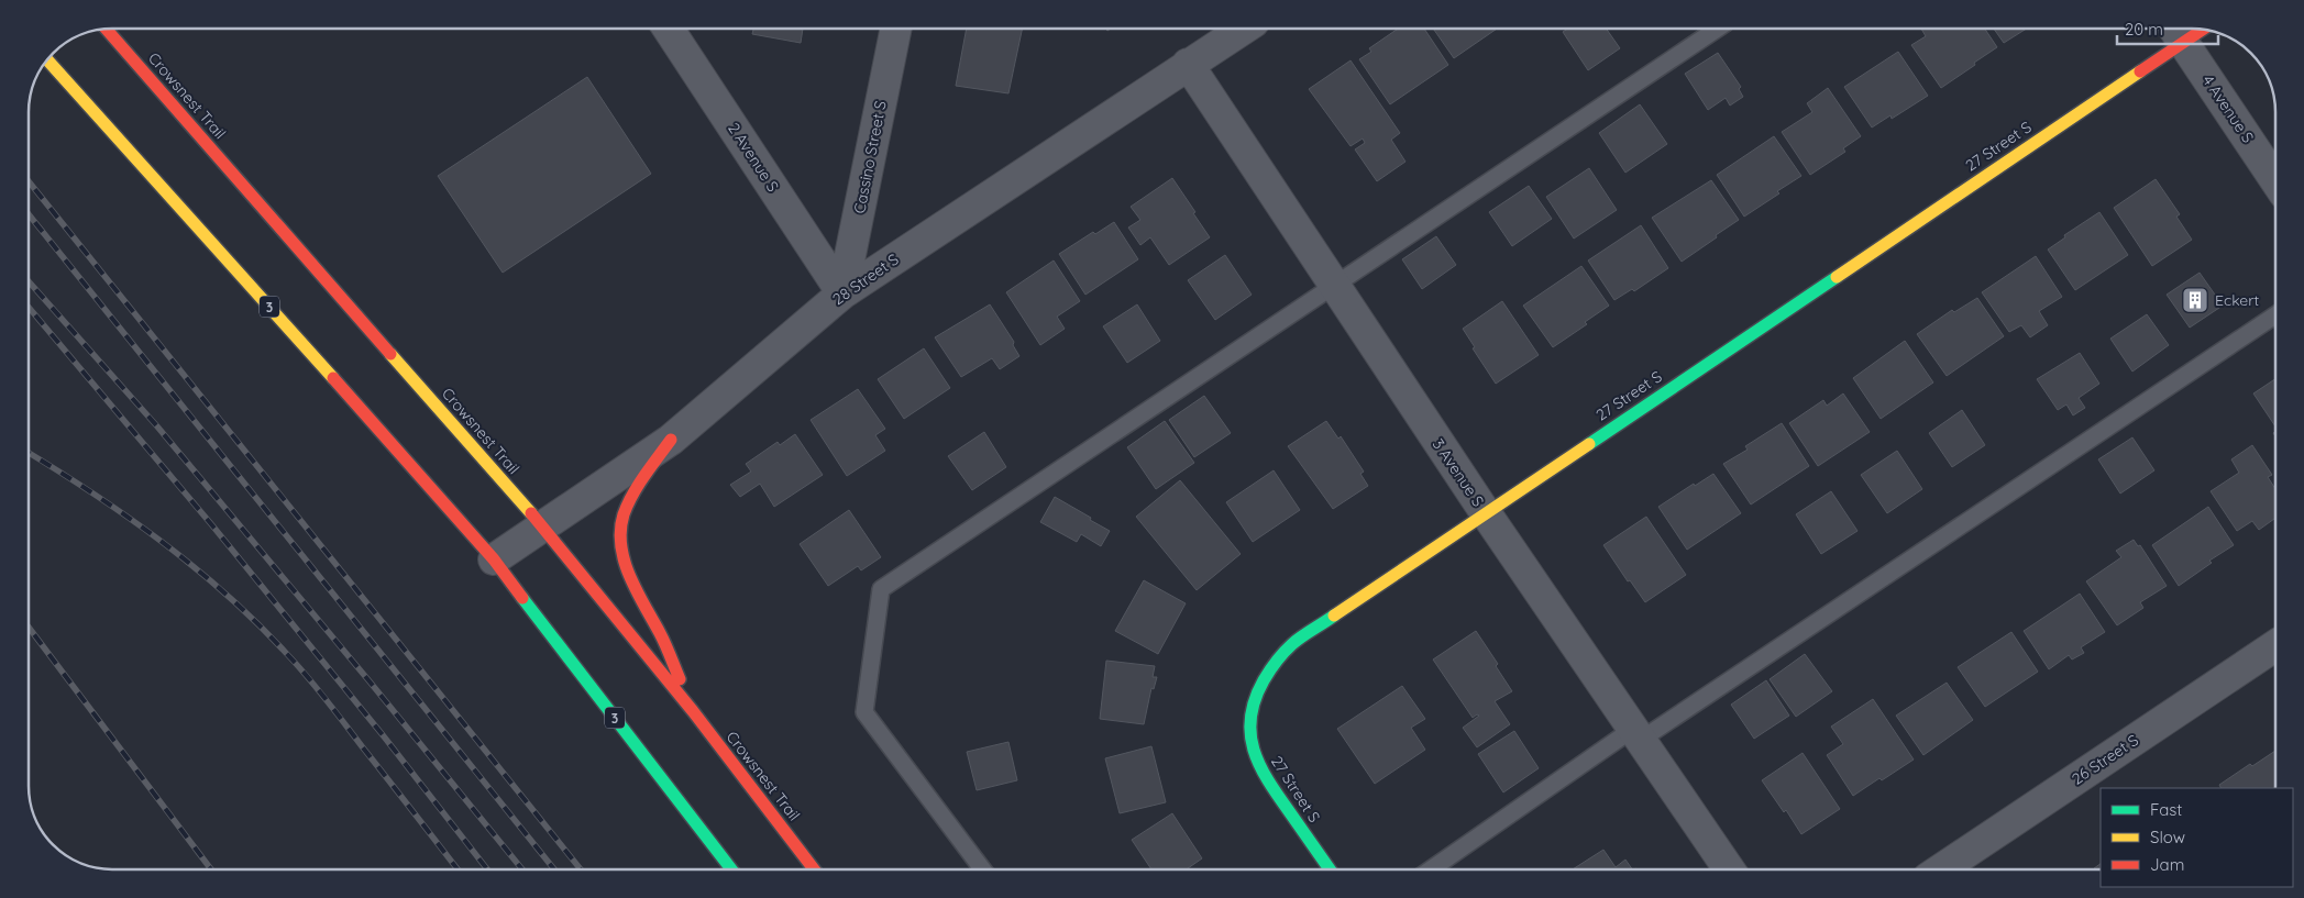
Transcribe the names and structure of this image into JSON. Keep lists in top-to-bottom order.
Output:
{
  "streets": {
    "main road": ["Crowsnest Trail", "27 Street S", "3"],
    "street": [
      "4 Avenue S",
      "2 Avenue S",
      "Cassino Street S",
      "28 Street S",
      "3 Avenue S",
      "26 Street S"
    ]
  },
  "crossings": [
    ["Crowsnest Trail", "28 Street S"],
    ["4 Avenue S", "27 Street S"],
    ["27 Street S", "3 Avenue S"],
    ["2 Avenue S", "Cassino Street S"],
    ["2 Avenue S", "28 Street S"],
    ["Cassino Street S", "28 Street S"],
    ["28 Street S", "3"],
    ["28 Street S", "3 Avenue S"]
  ],
  "places": {
    "building": ["Eckert"]
  },
  "legend": ["Fast", "Slow", "Jam"],
  "scale_bar": "20 m"
}
